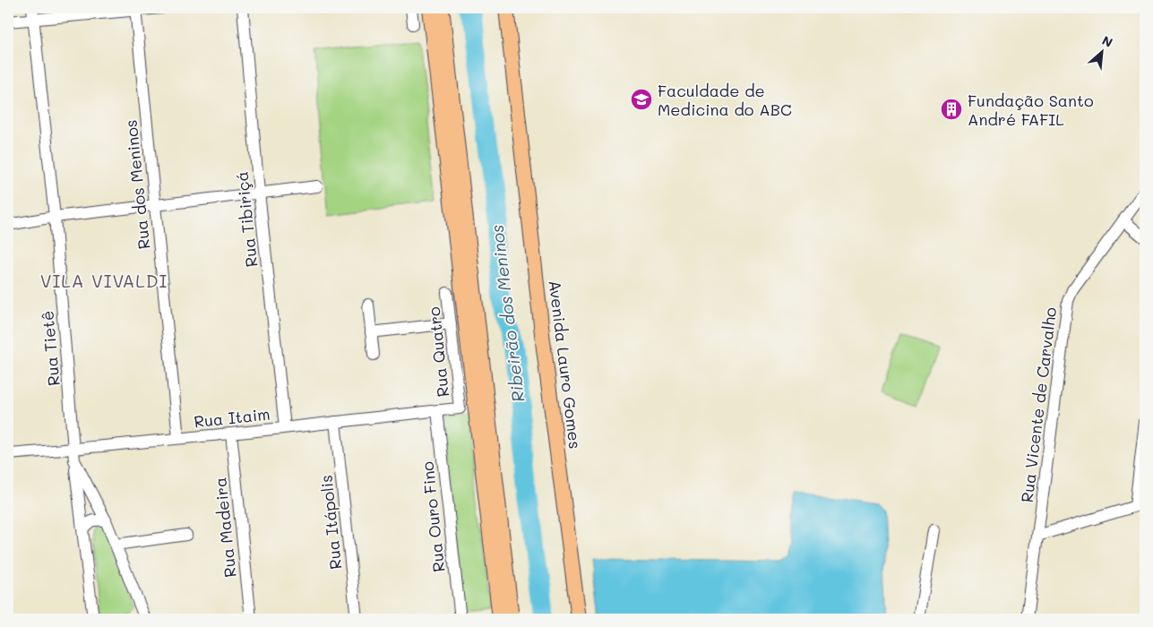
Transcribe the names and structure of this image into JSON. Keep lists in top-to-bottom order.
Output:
{
  "streets": {
    "main road": ["Avenida Lauro Gomes"],
    "street": [
      "Rua dos Meninos",
      "Rua Tibiriçá",
      "Rua Tietê",
      "Rua Quatro",
      "Rua Vicente de Carvalho",
      "Rua Itaim",
      "Rua Ouro Fino",
      "Rua Itápolis",
      "Rua Madeira"
    ]
  },
  "crossings": [
    ["Rua dos Meninos", "Rua Itaim"],
    ["Rua Tibiriçá", "Rua Itaim"],
    ["Rua Tietê", "Rua Itaim"],
    ["Rua Quatro", "Rua Itaim"],
    ["Rua Itaim", "Rua Ouro Fino"],
    ["Rua Itaim", "Rua Itápolis"],
    ["Rua Itaim", "Rua Madeira"]
  ],
  "districts": ["VILA VIVALDI"],
  "water": ["Ribeirão dos Meninos"],
  "places": {
    "school or university": ["Faculdade de Medicina do ABC"],
    "building": ["Fundação Santo André FAFIL"]
  },
  "north": "top right"
}
